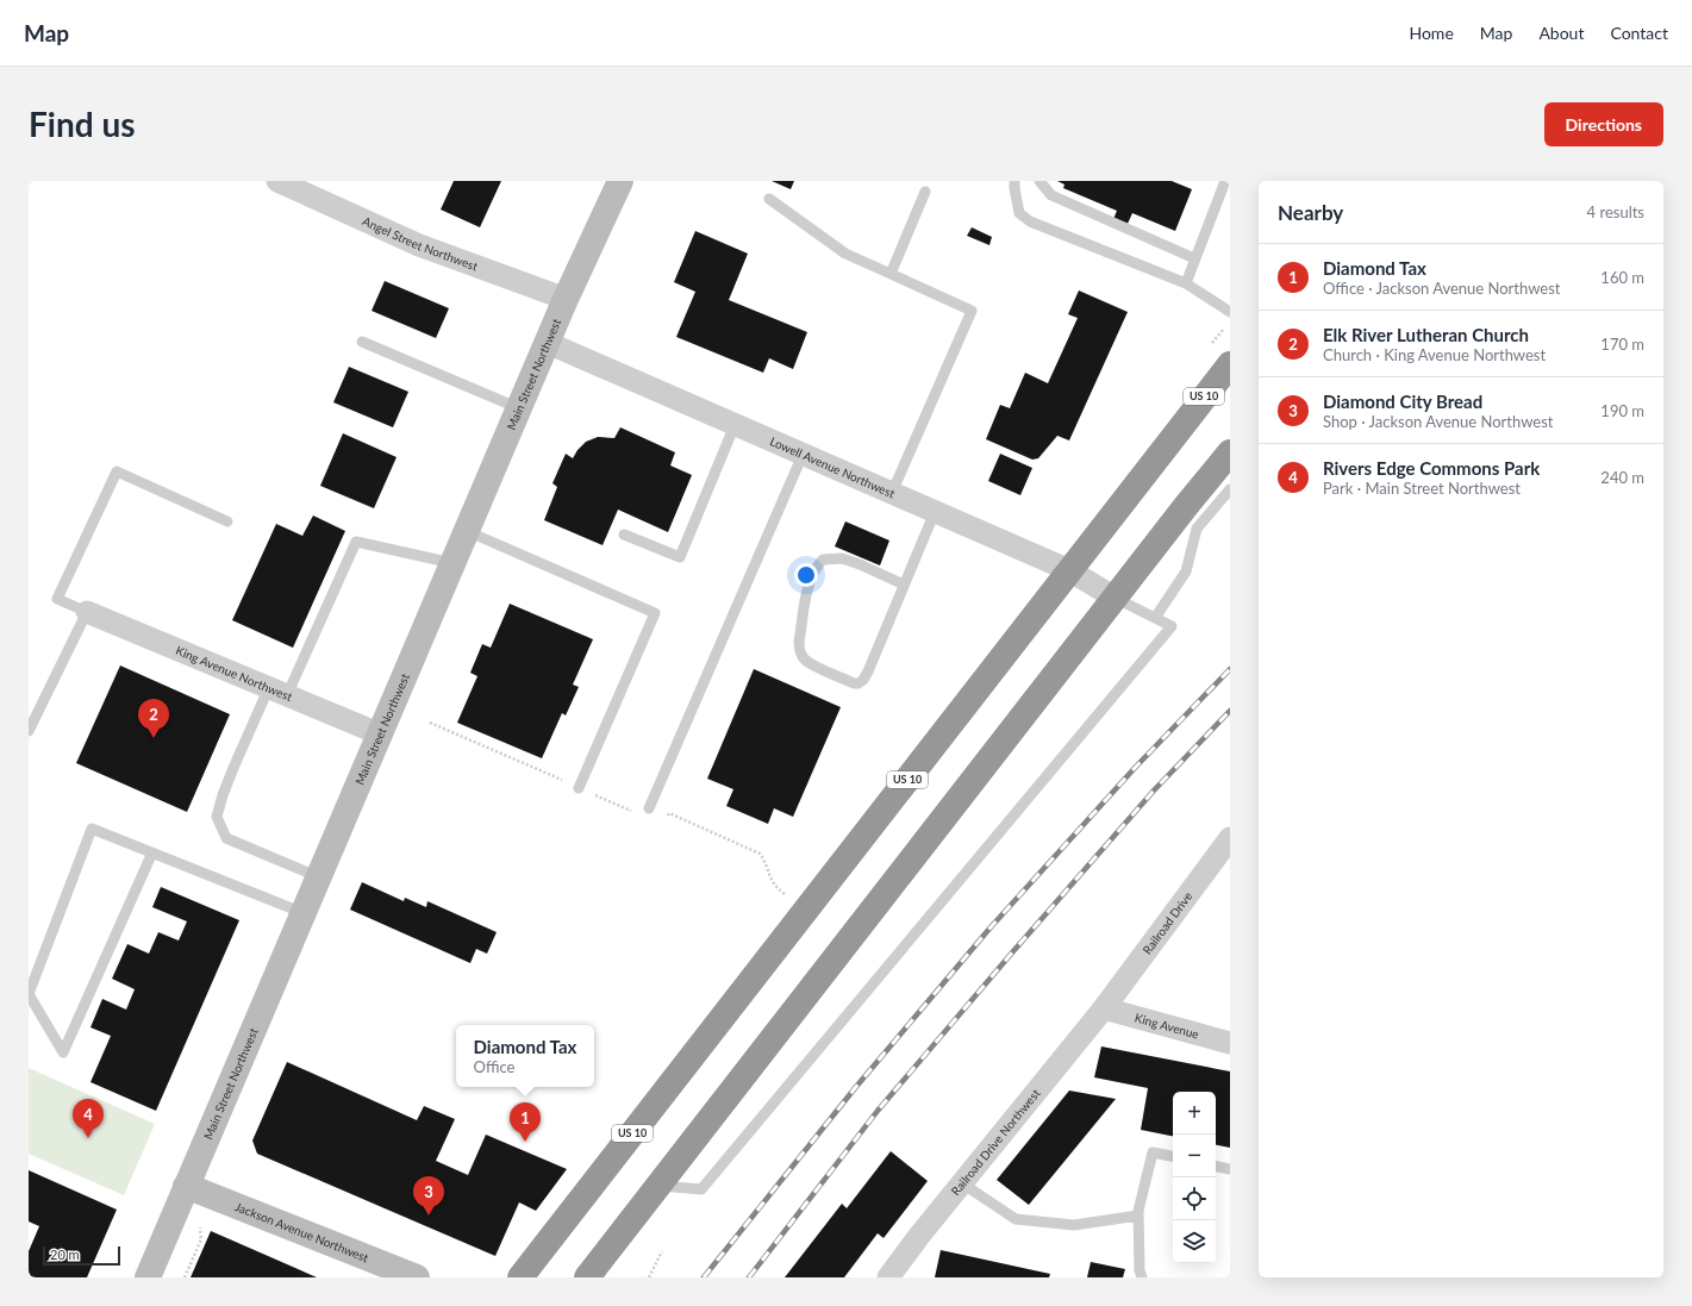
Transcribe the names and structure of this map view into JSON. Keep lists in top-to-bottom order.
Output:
{
  "streets": {
    "highway": ["US 10"],
    "street": [
      "Angel Street Northwest",
      "Main Street Northwest",
      "Lowell Avenue Northwest",
      "King Avenue Northwest",
      "Railroad Drive",
      "King Avenue",
      "Railroad Drive Northwest",
      "Jackson Avenue Northwest"
    ]
  },
  "crossings": [
    ["Angel Street Northwest", "Main Street Northwest"],
    ["Main Street Northwest", "Lowell Avenue Northwest"],
    ["Main Street Northwest", "King Avenue Northwest"],
    ["Main Street Northwest", "Jackson Avenue Northwest"],
    ["US 10", "Lowell Avenue Northwest"],
    ["Railroad Drive", "King Avenue"],
    ["Railroad Drive", "Railroad Drive Northwest"],
    ["King Avenue", "Railroad Drive Northwest"]
  ],
  "scale_bar": "20 m",
  "page": {
    "header": "Map",
    "nav": [
      "Home",
      "Map",
      "About",
      "Contact"
    ],
    "buttons": "Directions",
    "title": "Find us",
    "heading": ["Nearby", "4 results"],
    "list": [
      {
        "mark": "1",
        "name": "Diamond Tax",
        "note": "Office · Jackson Avenue Northwest",
        "value": "160 m"
      },
      {
        "mark": "2",
        "name": "Elk River Lutheran Church",
        "note": "Church · King Avenue Northwest",
        "value": "170 m"
      },
      {
        "mark": "3",
        "name": "Diamond City Bread",
        "note": "Shop · Jackson Avenue Northwest",
        "value": "190 m"
      },
      {
        "mark": "4",
        "name": "Rivers Edge Commons Park",
        "note": "Park · Main Street Northwest",
        "value": "240 m"
      }
    ],
    "pins": [
      "2",
      "4",
      "1",
      "3"
    ],
    "popup": ["Diamond Tax", "Office"],
    "map_buttons": ["+", "−"],
    "scale": "20 m"
  }
}
